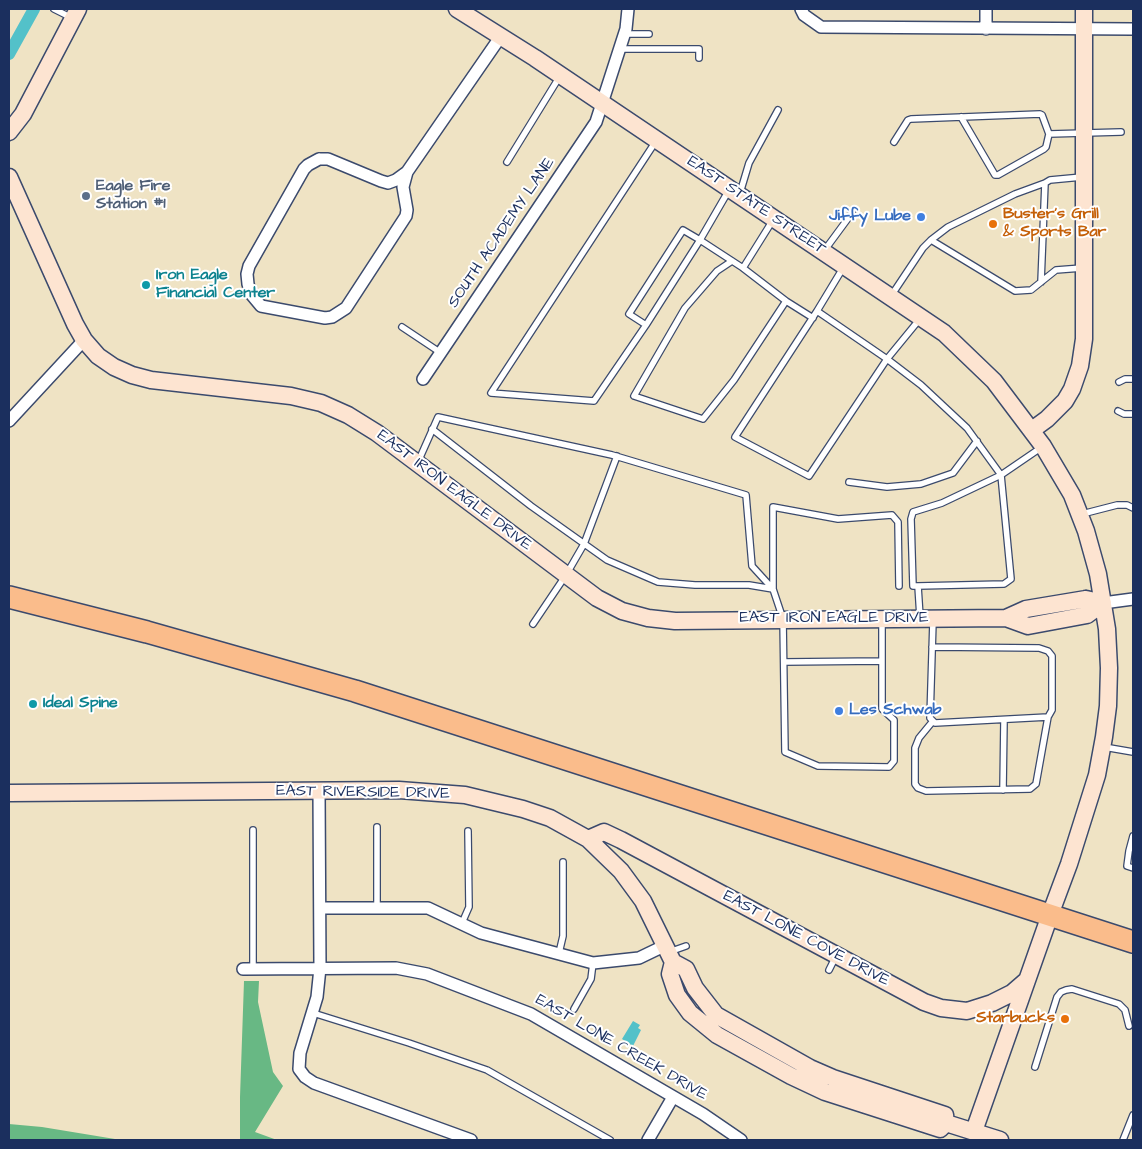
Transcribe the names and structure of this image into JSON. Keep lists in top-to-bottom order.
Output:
{
  "streets": {
    "street": [
      "EAST STATE STREET",
      "SOUTH ACADEMY LANE",
      "EAST IRON EAGLE DRIVE",
      "EAST RIVERSIDE DRIVE",
      "EAST LONE COVE DRIVE",
      "EAST LONE CREEK DRIVE"
    ]
  },
  "crossings": [
    ["EAST STATE STREET", "SOUTH ACADEMY LANE"],
    ["EAST STATE STREET", "EAST IRON EAGLE DRIVE"],
    ["EAST STATE STREET", "EAST RIVERSIDE DRIVE"],
    ["EAST STATE STREET", "EAST LONE COVE DRIVE"],
    ["EAST RIVERSIDE DRIVE", "EAST LONE COVE DRIVE"]
  ],
  "places": [
    "Eagle Fire Station #1",
    "Jiffy Lube",
    "Buster's Grill & Sports Bar",
    "Iron Eagle Financial Center",
    "Ideal Spine",
    "Les Schwab",
    "Starbucks"
  ]
}
